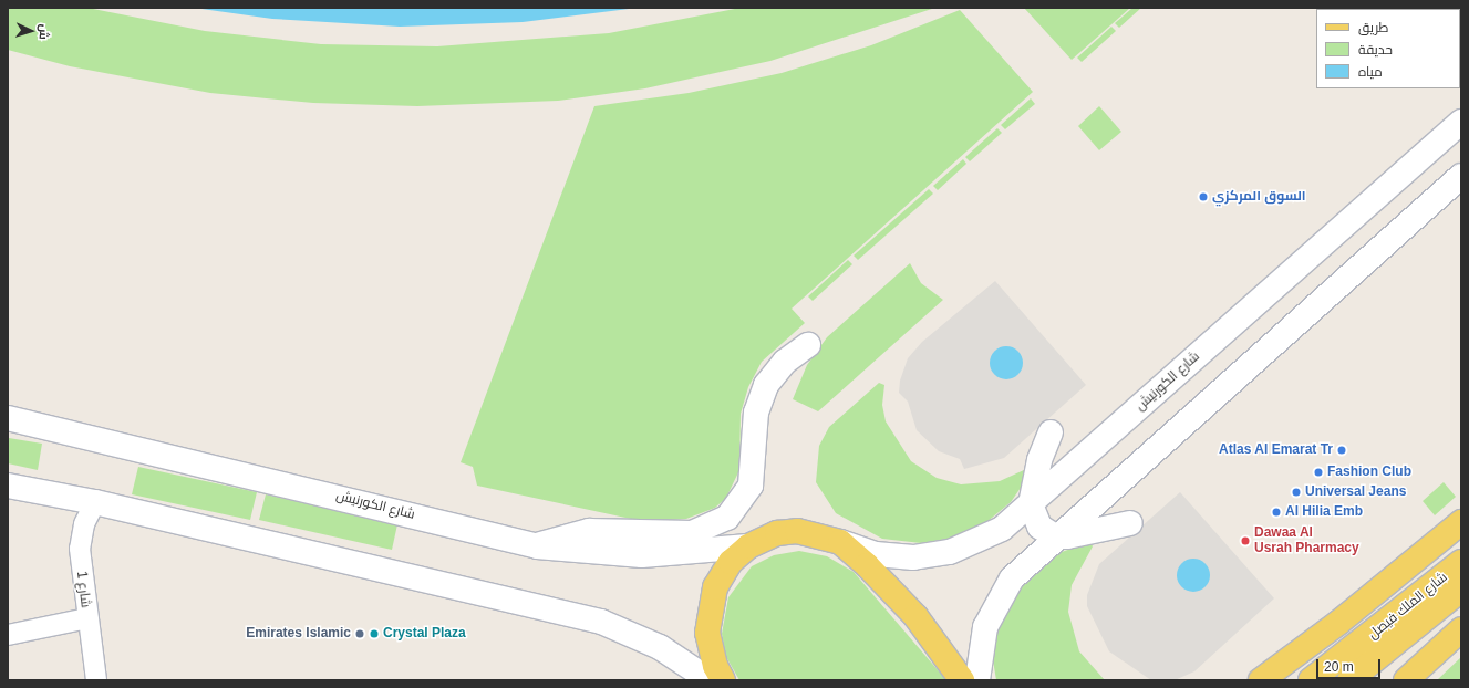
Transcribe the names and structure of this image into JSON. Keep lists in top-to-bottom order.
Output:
{
  "streets": {
    "main road": ["شارع الكورنيش", "شارع الملك فيصل"],
    "street": ["شارع 1"]
  },
  "places": [
    "السوق المركزي",
    "Atlas Al Emarat Tr",
    "Fashion Club",
    "Universal Jeans",
    "Al Hilia Emb",
    "Dawaa Al Usrah Pharmacy",
    "Emirates Islamic",
    "Crystal Plaza"
  ],
  "legend": ["طريق", "حديقة", "مياه"],
  "scale_bar": "20 m",
  "north": "right"
}
